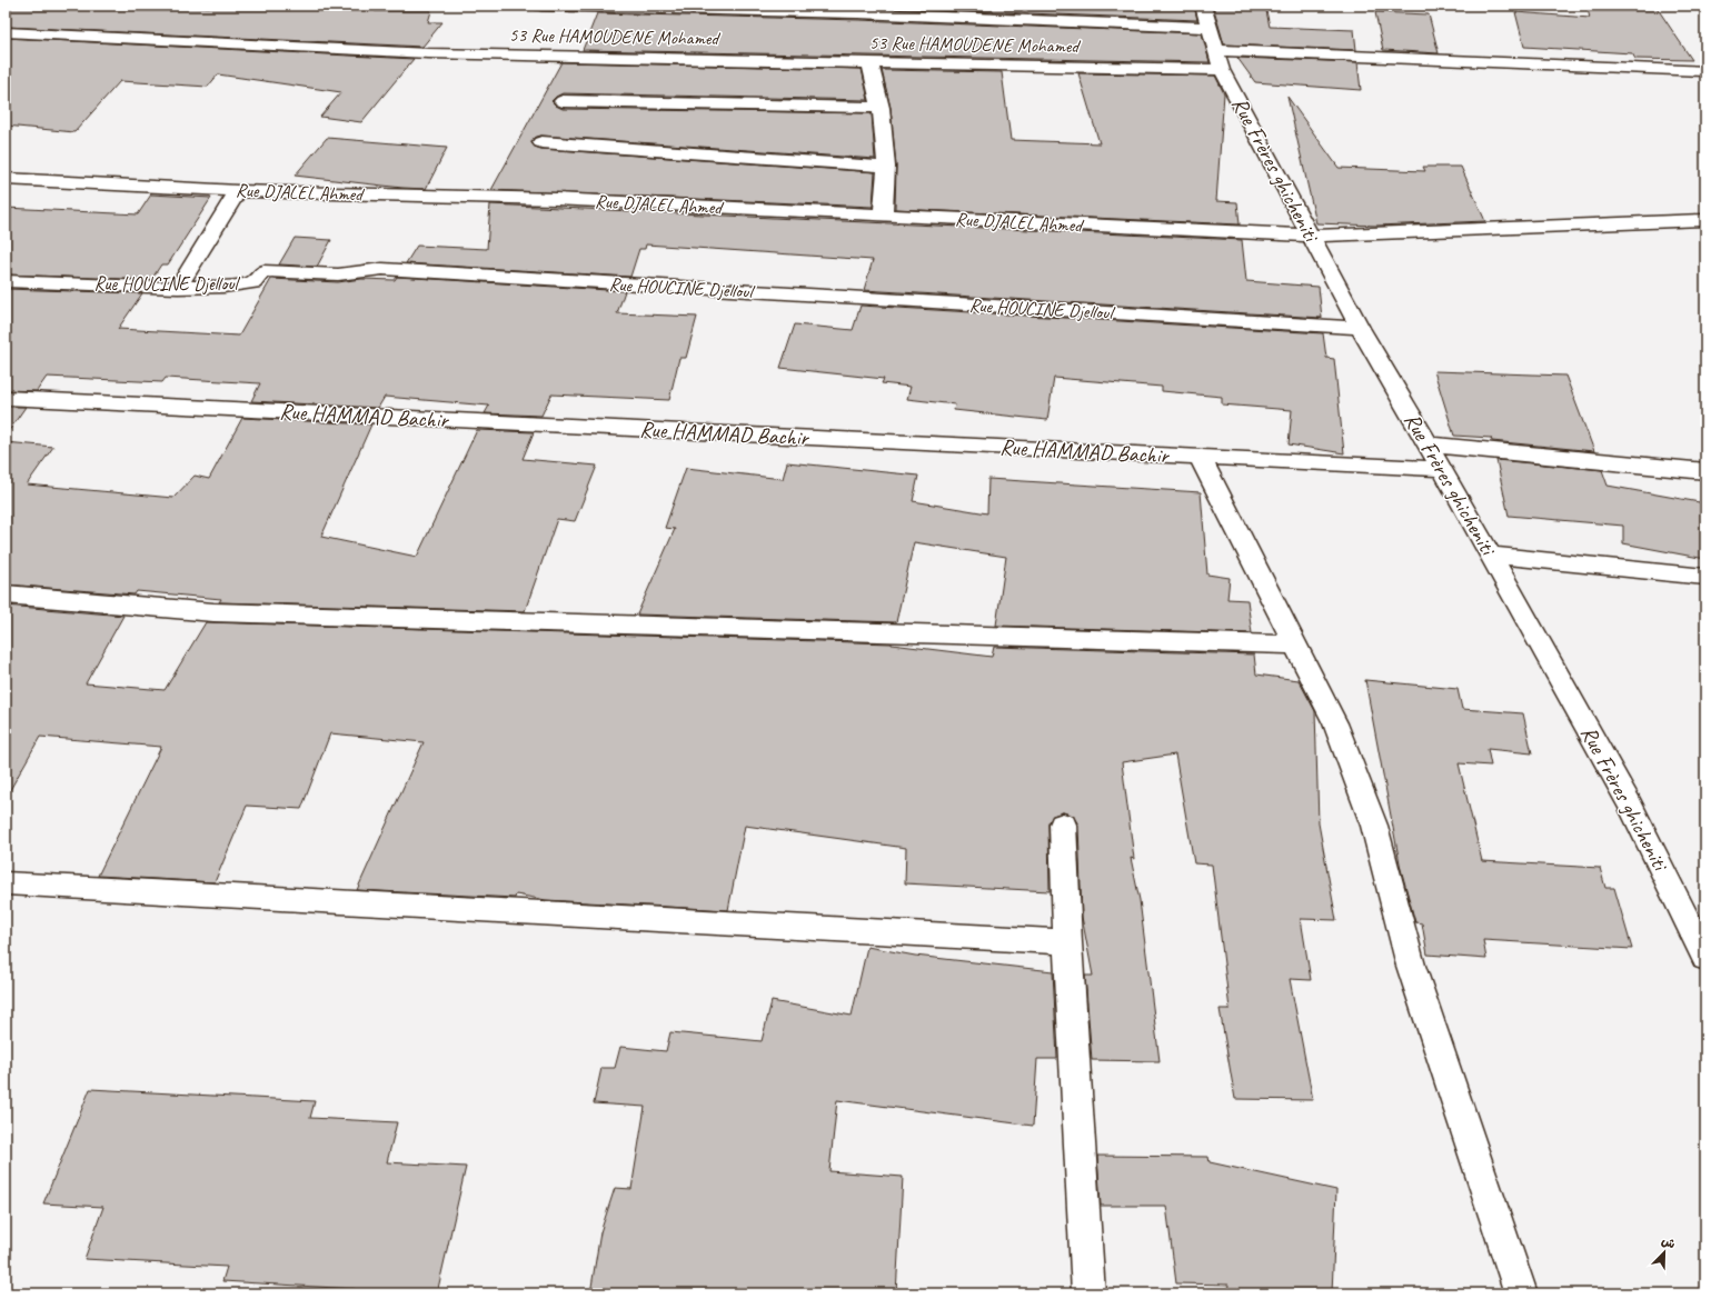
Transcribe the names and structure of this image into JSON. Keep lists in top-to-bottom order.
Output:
{
  "streets": {
    "street": [
      "53 Rue HAMOUDENE Mohamed",
      "Rue Frères ghicheniti",
      "Rue DJALEL Ahmed",
      "Rue HOUCINE Djelloul",
      "Rue HAMMAD Bachir"
    ]
  },
  "crossings": [
    ["53 Rue HAMOUDENE Mohamed", "Rue Frères ghicheniti"],
    ["Rue Frères ghicheniti", "Rue DJALEL Ahmed"],
    ["Rue Frères ghicheniti", "Rue HOUCINE Djelloul"],
    ["Rue Frères ghicheniti", "Rue HAMMAD Bachir"]
  ],
  "north": "top right"
}
